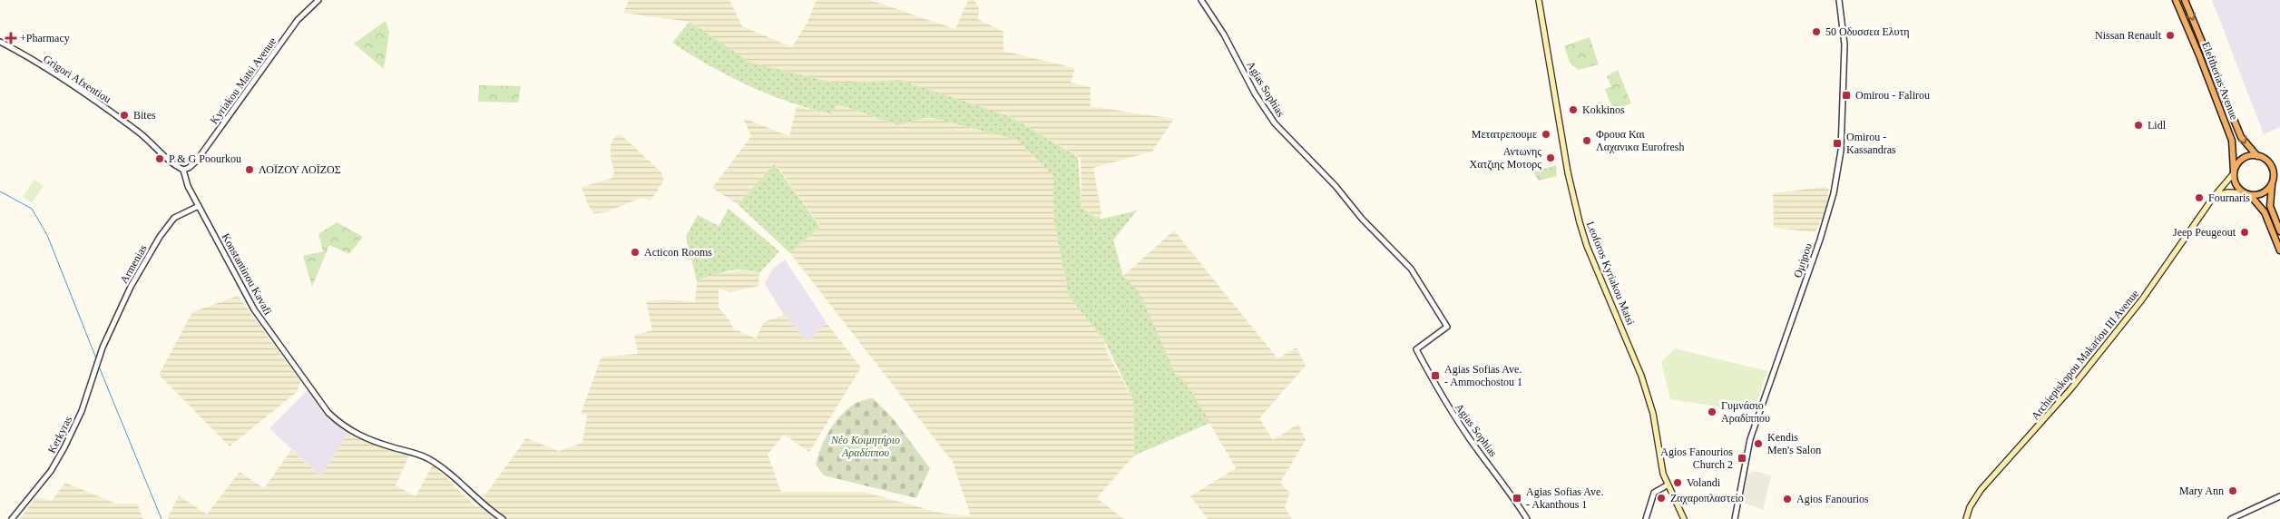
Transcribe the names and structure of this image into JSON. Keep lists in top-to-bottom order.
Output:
{
  "streets": {
    "highway": ["Eleftherias Avenue"],
    "main road": ["Leoforos Kyriakou Matsi", "Archiepiskopou Makariou III Avenue"],
    "street": [
      "Grigori Afxentiou",
      "Kyriakou Matsi Avenue",
      "Agias Sophias",
      "Ομήρου",
      "Armenias",
      "Konstantinou Kavafi",
      "Kerkyras"
    ]
  },
  "crossings": [
    ["Grigori Afxentiou", "Kyriakou Matsi Avenue"],
    ["Grigori Afxentiou", "Konstantinou Kavafi"],
    ["Kyriakou Matsi Avenue", "Konstantinou Kavafi"],
    ["Eleftherias Avenue", "Archiepiskopou Makariou III Avenue"],
    ["Armenias", "Konstantinou Kavafi"],
    ["Armenias", "Kerkyras"]
  ],
  "parks": ["Νέο Κοιμητήριο Αραδίππου"],
  "places": {
    "other": [
      "50 Οδυσσεα Ελυτη",
      "Nissan Renault",
      "Kokkinos",
      "Bites",
      "Lidl",
      "Μετατρεπουμε",
      "Φρουα Και Λαχανικα Eurofresh",
      "Αντωνης Χατζιης Μοτορς",
      "P & G Poourkou",
      "ΛΟΪΖΟΥ ΛΟΪΖΟΣ",
      "Fournaris",
      "Jeep Peugeout",
      "Acticon Rooms",
      "Γυμνάσιο Αραδίππου",
      "Kendis Men's Salon",
      "Volandi",
      "Mary Ann",
      "Ζαχαροπλαστείο",
      "Agios Fanourios"
    ],
    "health": ["+Pharmacy"],
    "transit": [
      "Omirou - Falirou",
      "Omirou - Kassandras",
      "Agias Sofias Ave. - Ammochostou 1",
      "Agios Fanourios Church 2",
      "Agias Sofias Ave. - Akanthous 1"
    ]
  }
}
